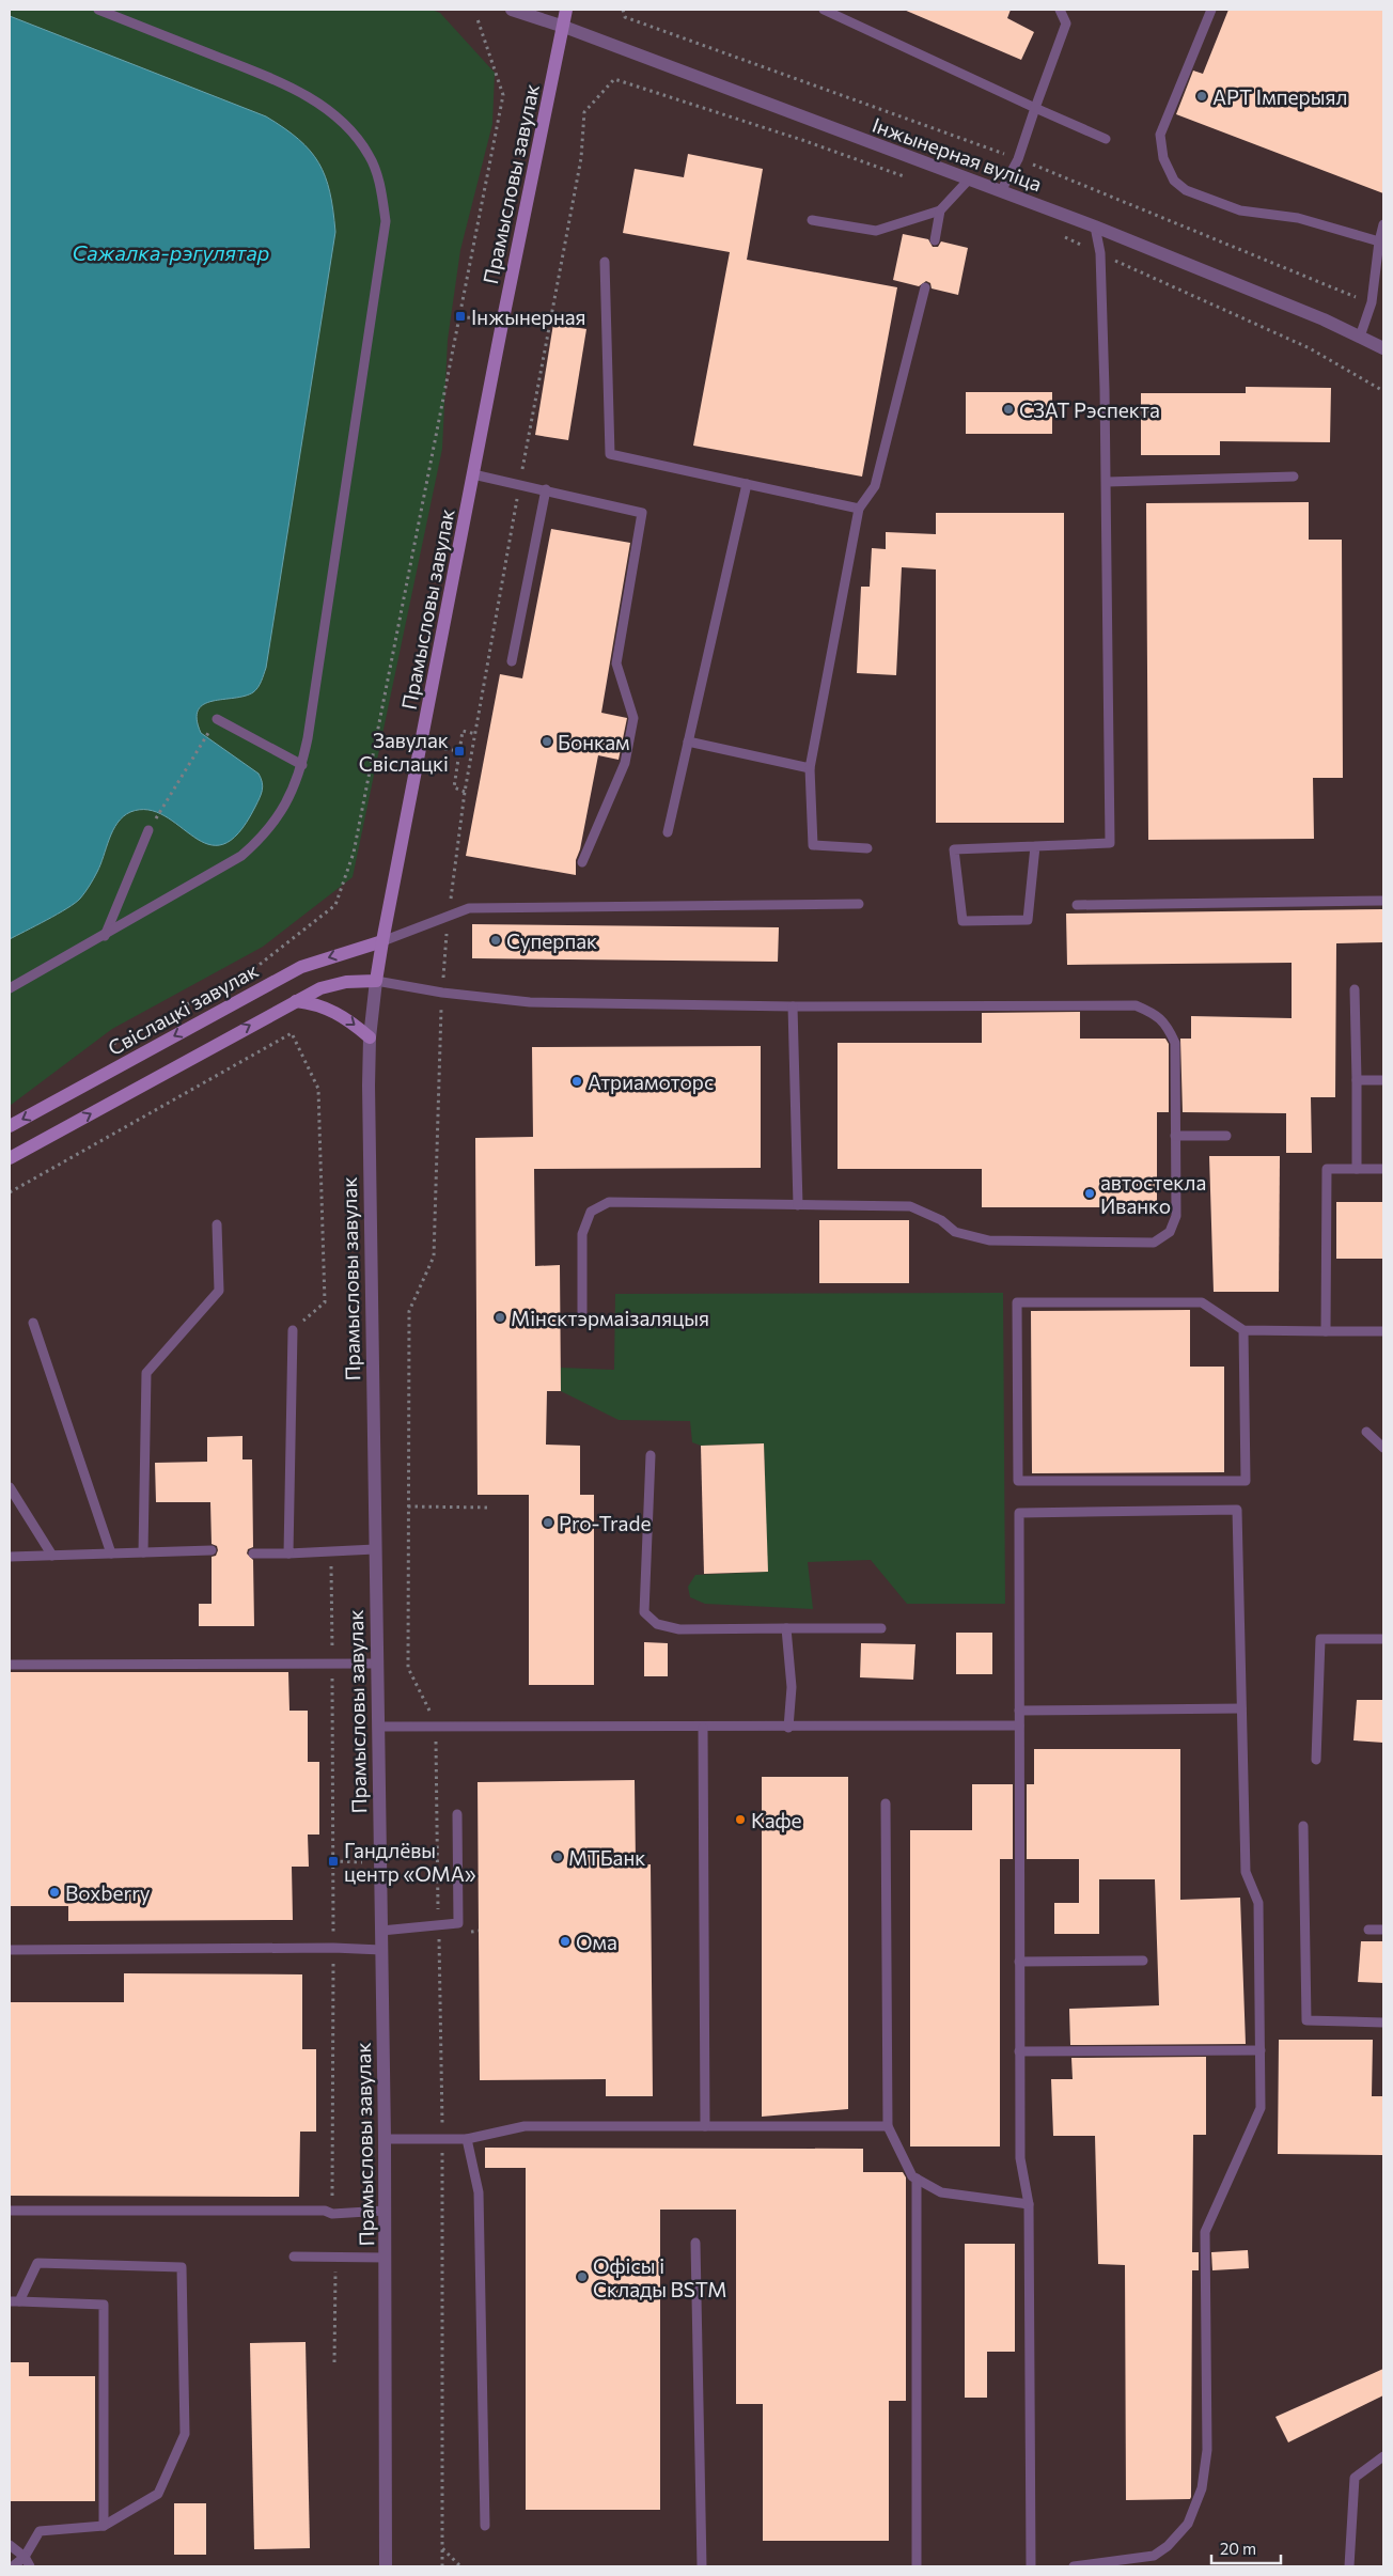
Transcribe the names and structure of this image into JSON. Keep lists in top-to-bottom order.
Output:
{
  "streets": {
    "main road": ["Прамысловы завулак", "Свіслацкі завулак"],
    "street": ["Інжынерная вуліца"]
  },
  "crossings": [
    ["Інжынерная вуліца", "Прамысловы завулак"],
    ["Прамысловы завулак", "Свіслацкі завулак"]
  ],
  "water": ["Сажалка-рэгулятар"],
  "places": {
    "other": [
      "АРТ Імперыял",
      "СЗАТ Рэспекта",
      "Бонкам",
      "Суперпак",
      "Атриамоторс",
      "автостекла Иванко",
      "Мінсктэрмаізаляцыя",
      "Pro-Trade",
      "Кафе",
      "МТБанк",
      "Boxberry",
      "Ома",
      "Офісы і Склады BSTM"
    ],
    "transit": ["Інжынерная", "Завулак Свіслацкі", "Гандлёвы центр «ОМА»"]
  },
  "scale_bar": "20 m"
}
